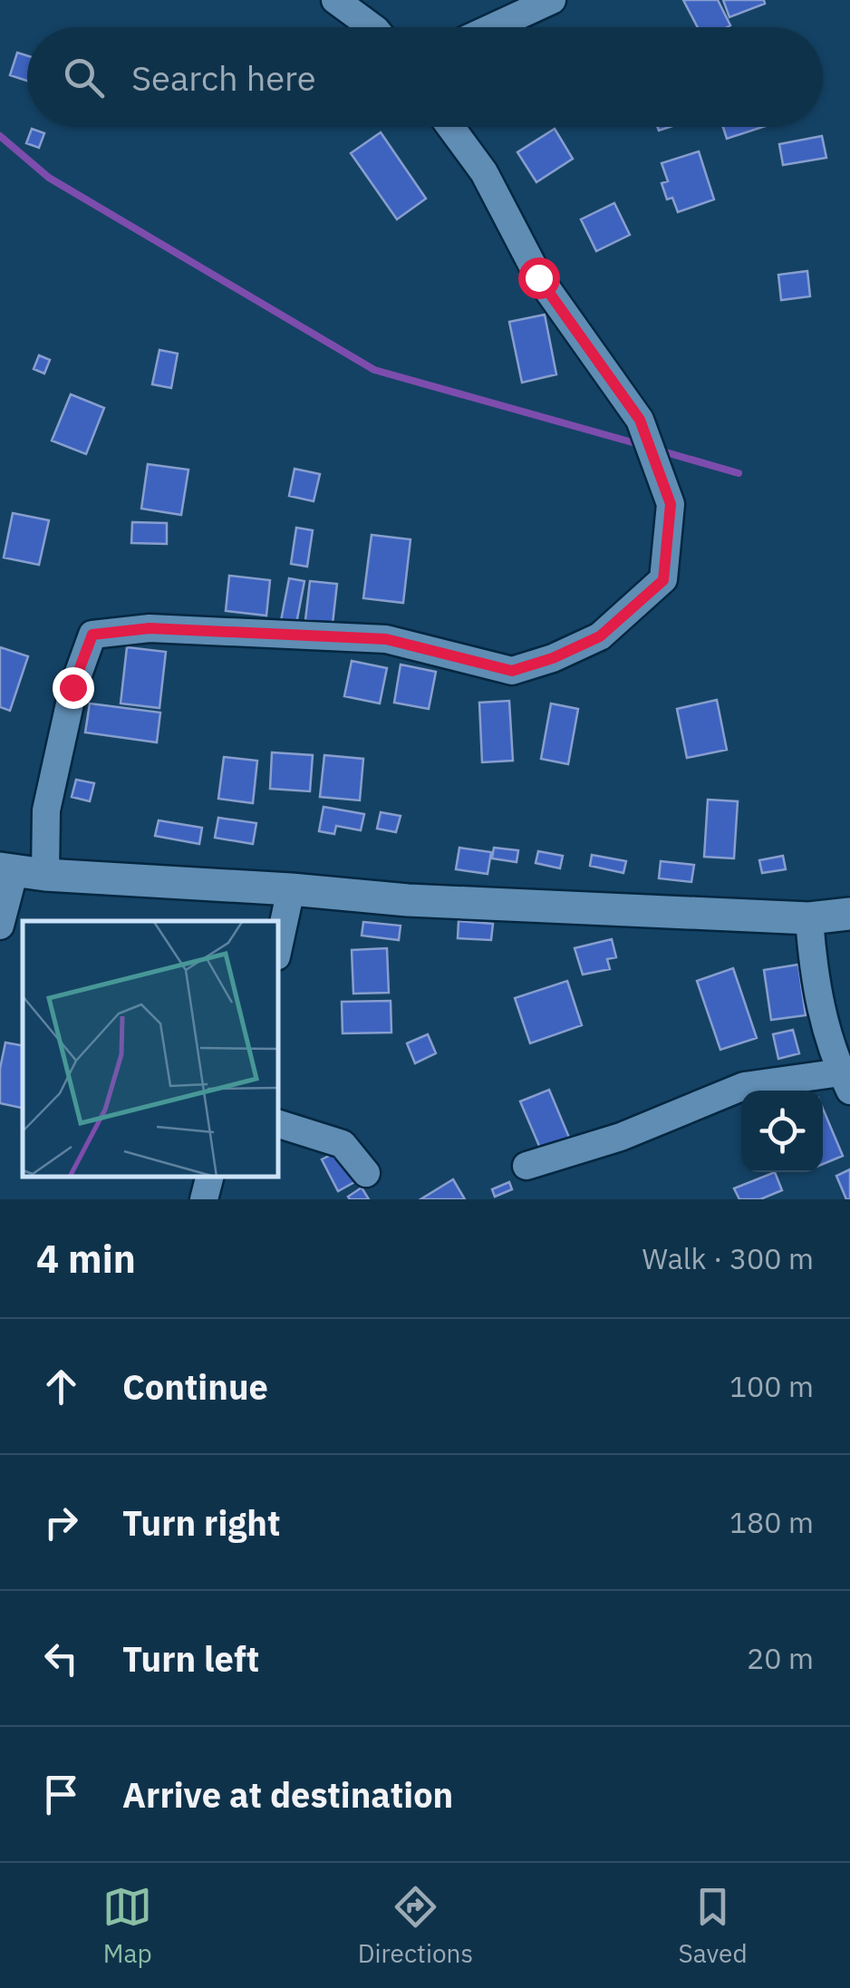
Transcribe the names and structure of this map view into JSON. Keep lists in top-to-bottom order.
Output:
{
  "page": {
    "search": "Search here",
    "heading": ["4 min", "Walk · 300 m"],
    "list": [
      ["Continue", "100 m"],
      ["Turn right", "180 m"],
      ["Turn left", "20 m"],
      "Arrive at destination"
    ],
    "nav": ["Map", "Directions", "Saved"]
  }
}
